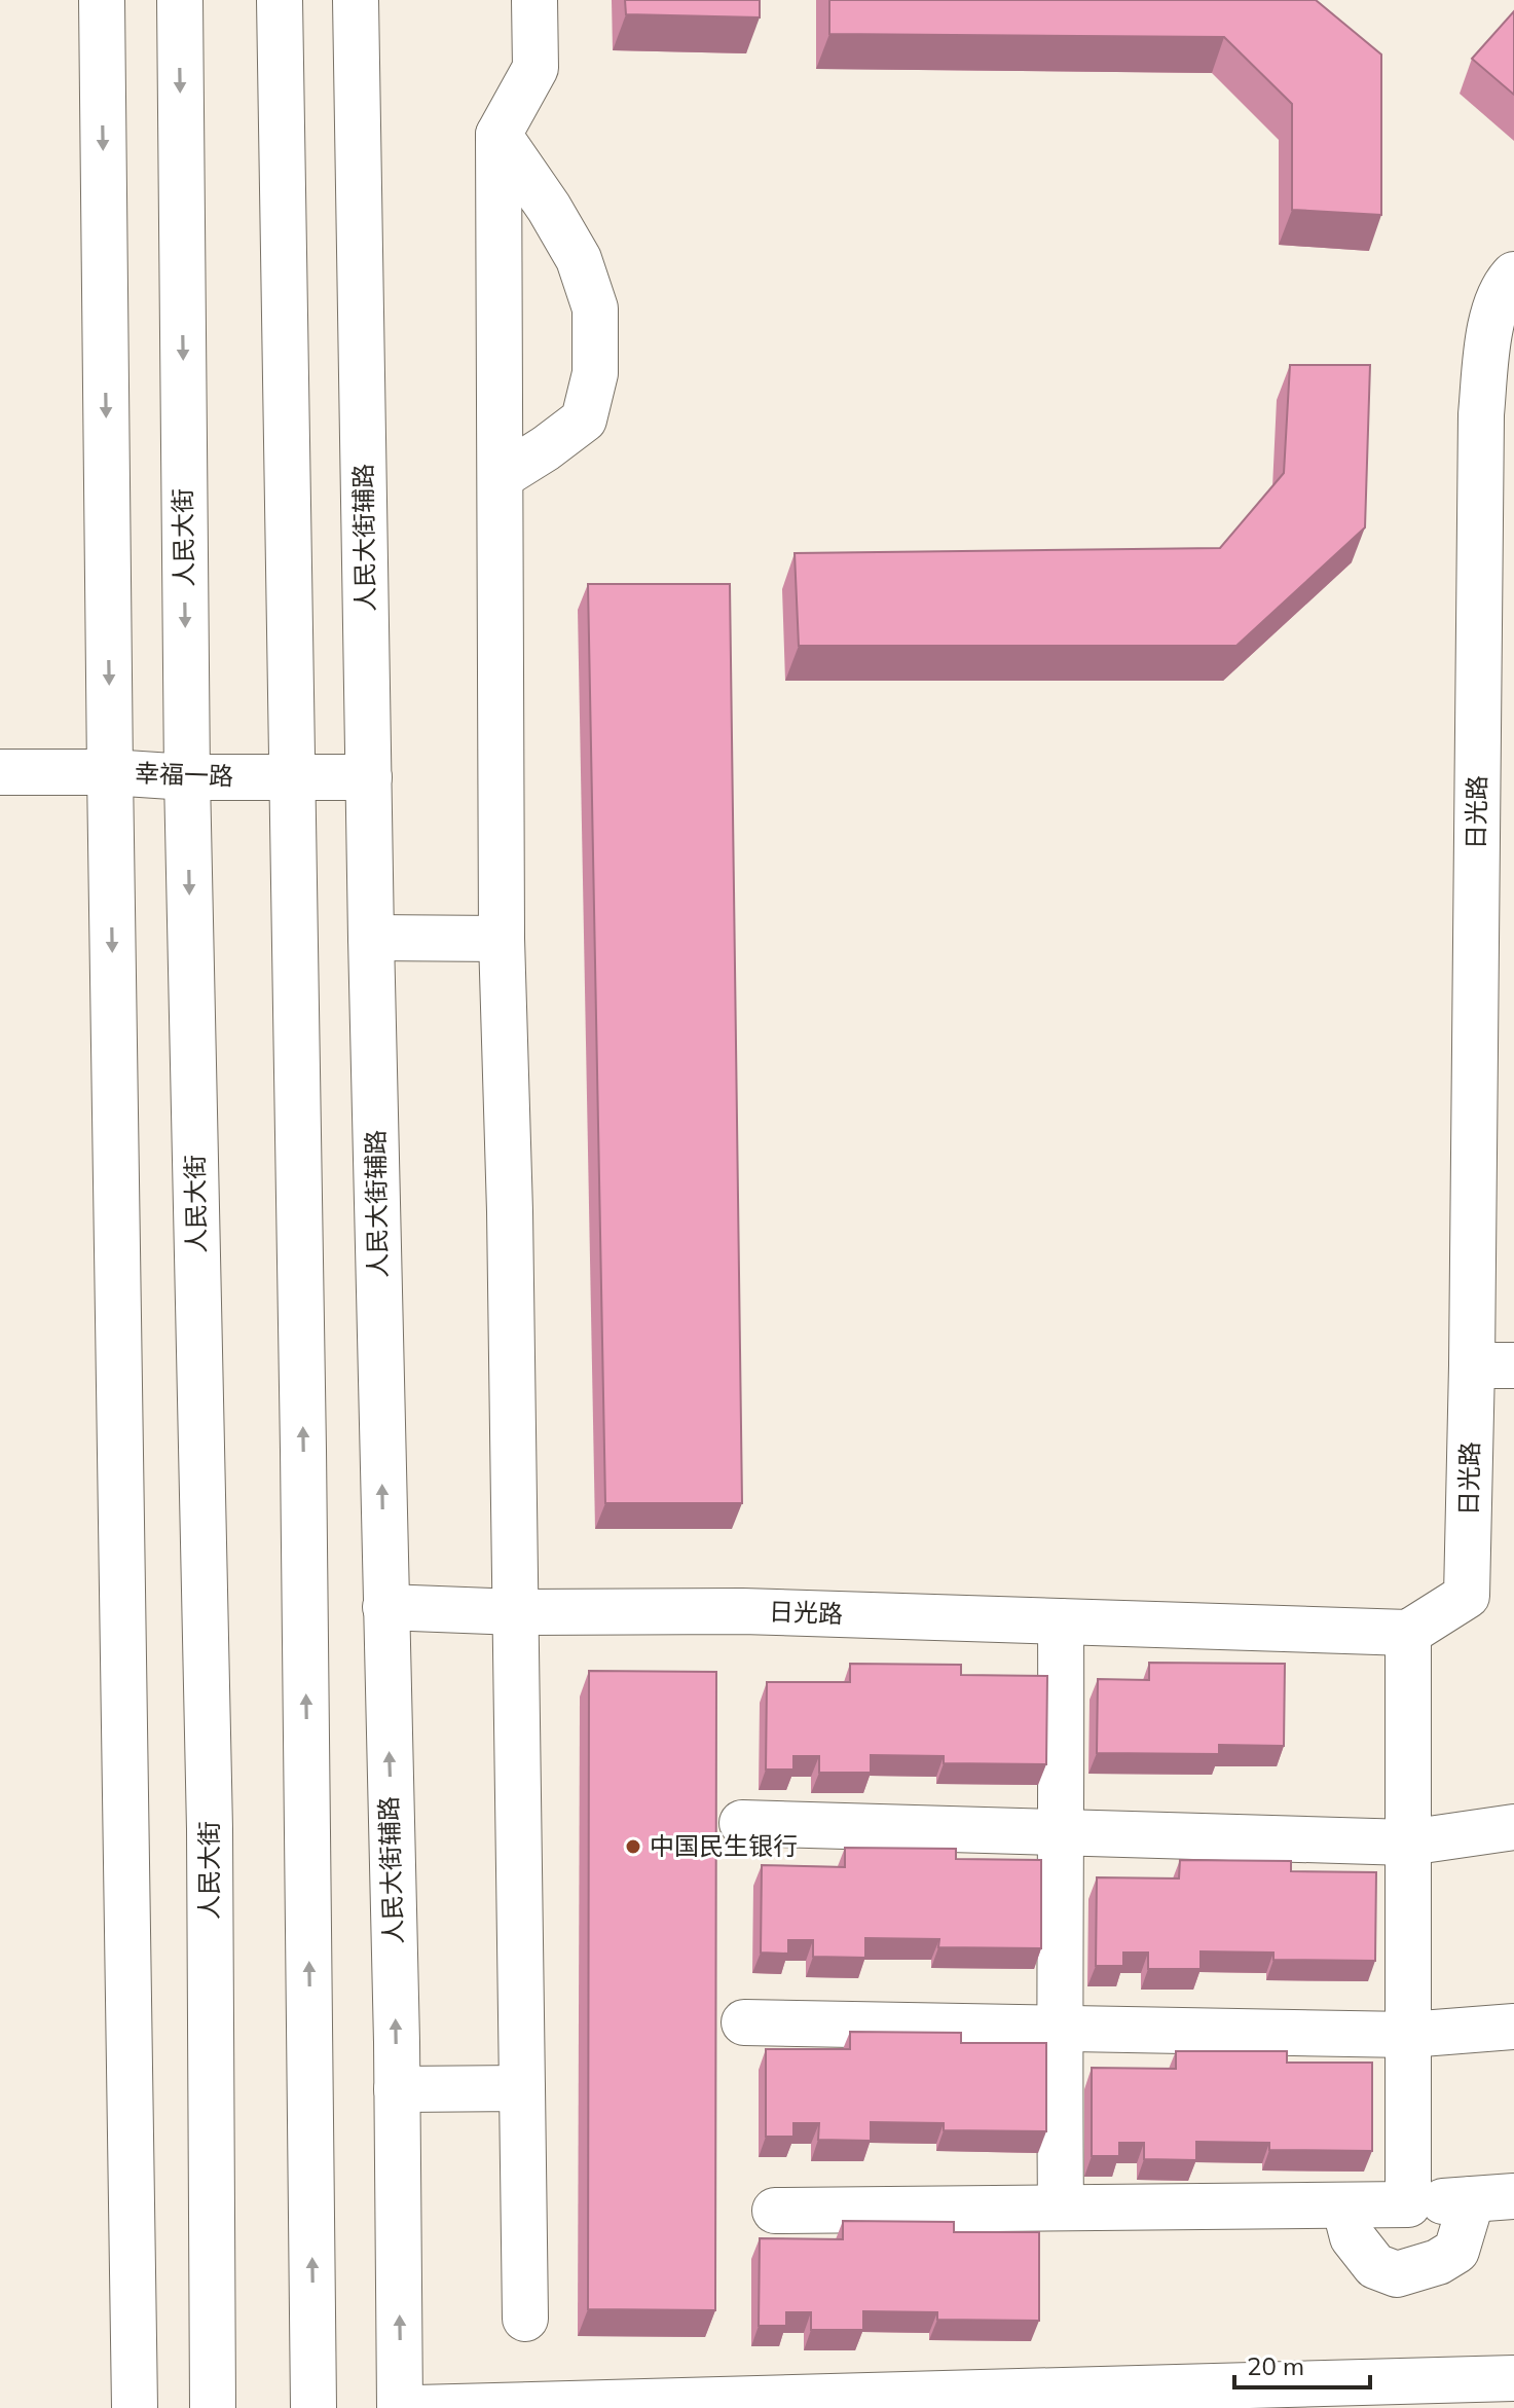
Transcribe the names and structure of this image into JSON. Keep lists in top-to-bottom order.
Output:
{
  "streets": {
    "main road": [
      "人民大街",
      "人民大街辅路",
      "幸福一路",
      "日光路"
    ]
  },
  "crossings": [
    ["人民大街", "幸福一路"],
    ["人民大街辅路", "幸福一路"],
    ["人民大街辅路", "日光路"]
  ],
  "places": ["中国民生银行"],
  "scale_bar": "20 m"
}
